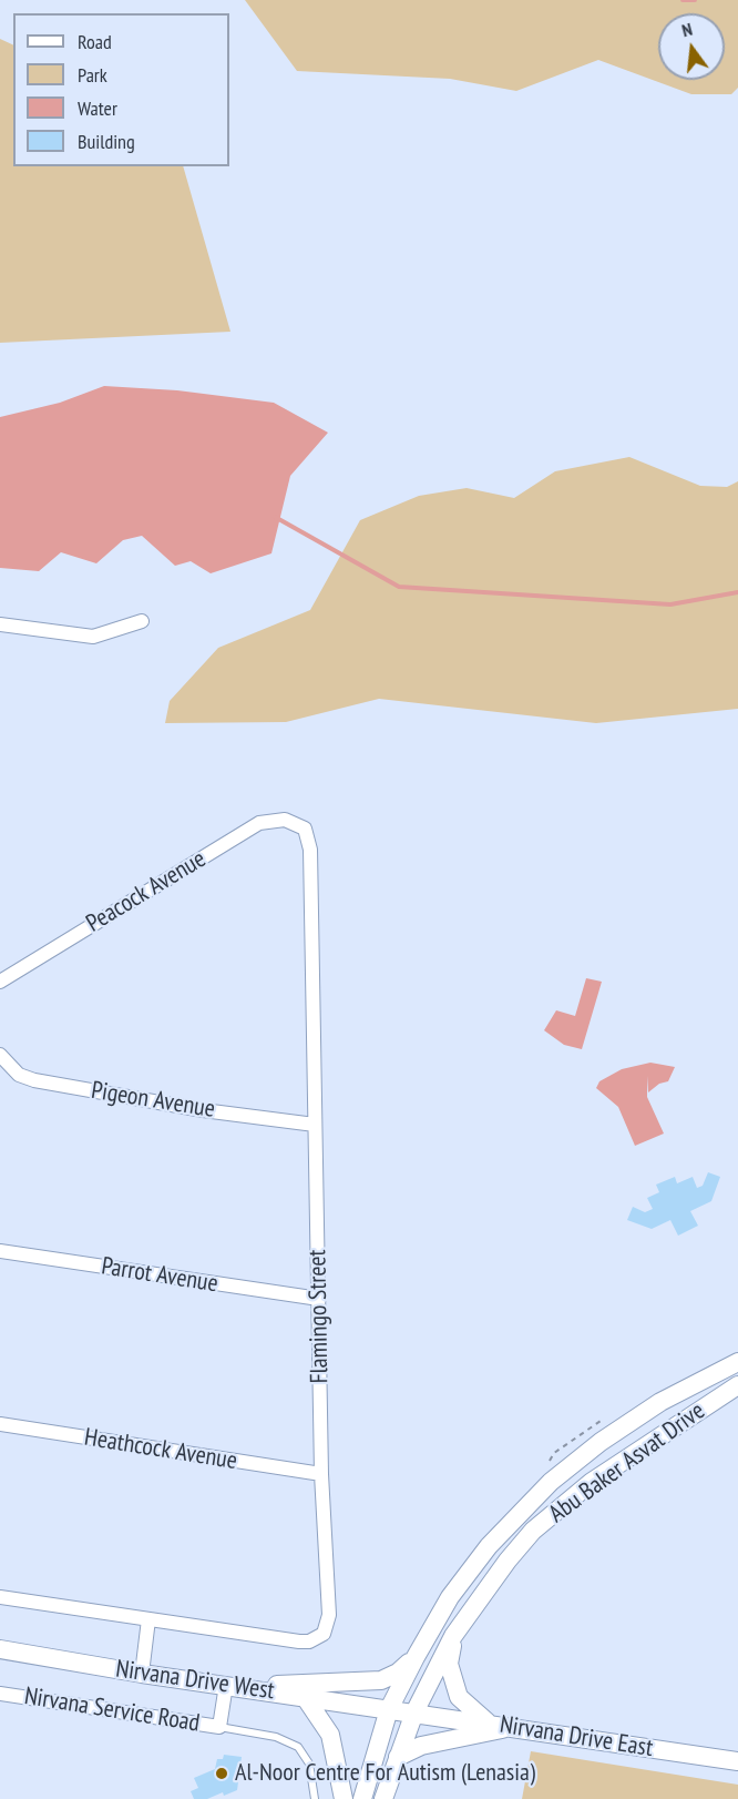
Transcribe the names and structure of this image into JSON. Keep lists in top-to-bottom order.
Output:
{
  "streets": {
    "main road": ["Abu Baker Asvat Drive", "Nirvana Drive West", "Nirvana Drive East"],
    "street": [
      "Peacock Avenue",
      "Pigeon Avenue",
      "Parrot Avenue",
      "Flamingo Street",
      "Heathcock Avenue",
      "Nirvana Service Road"
    ]
  },
  "crossings": [
    ["Peacock Avenue", "Flamingo Street"],
    ["Pigeon Avenue", "Flamingo Street"],
    ["Parrot Avenue", "Flamingo Street"],
    ["Flamingo Street", "Heathcock Avenue"],
    ["Flamingo Street", "Nirvana Service Road"],
    ["Abu Baker Asvat Drive", "Nirvana Drive West"],
    ["Abu Baker Asvat Drive", "Nirvana Drive East"],
    ["Nirvana Drive West", "Nirvana Service Road"],
    ["Nirvana Drive West", "Nirvana Drive East"]
  ],
  "places": ["Al-Noor Centre For Autism (Lenasia)"],
  "legend": [
    "Road",
    "Park",
    "Water",
    "Building"
  ],
  "north": "top"
}
